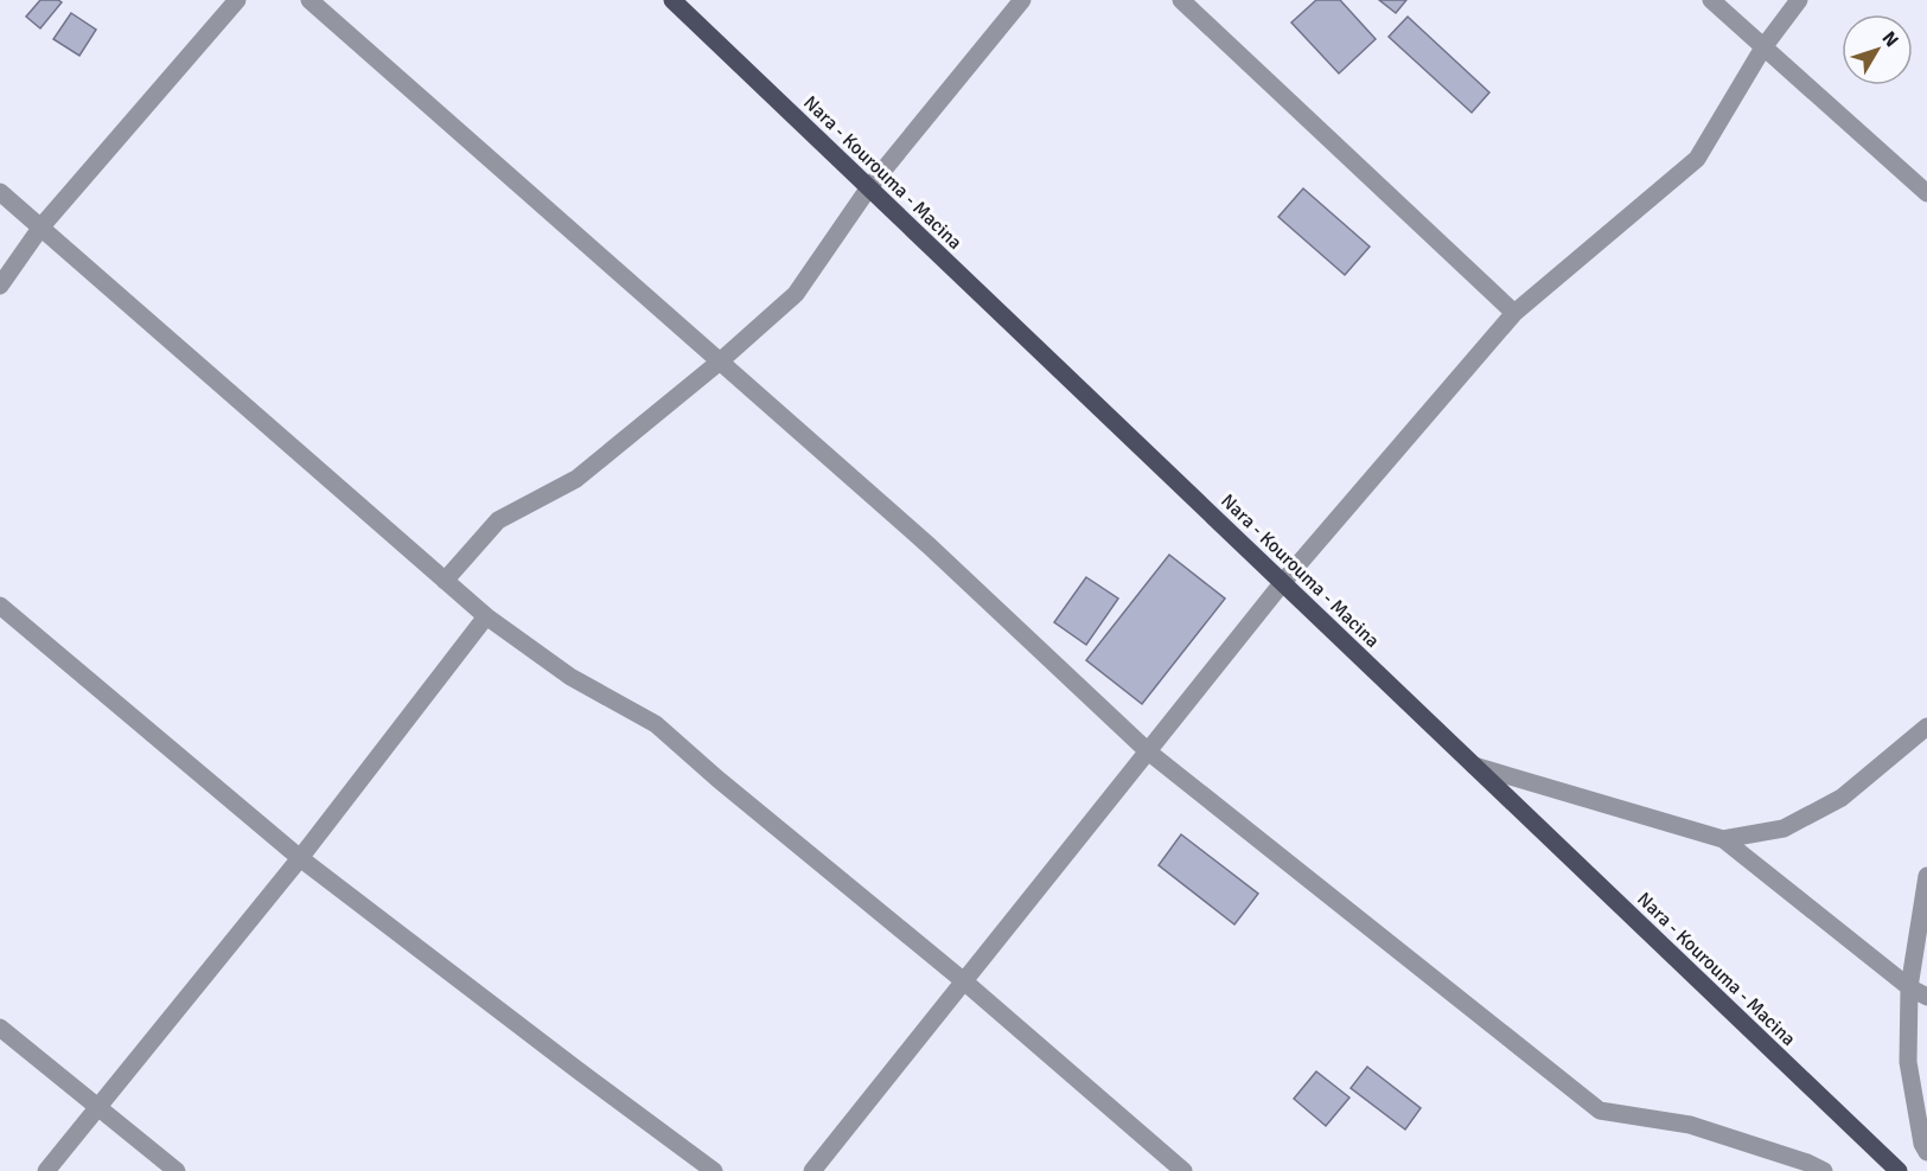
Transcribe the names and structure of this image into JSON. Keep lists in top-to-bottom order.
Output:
{
  "streets": {
    "main road": ["Nara - Kourouma - Macina"]
  },
  "north": "top right"
}
